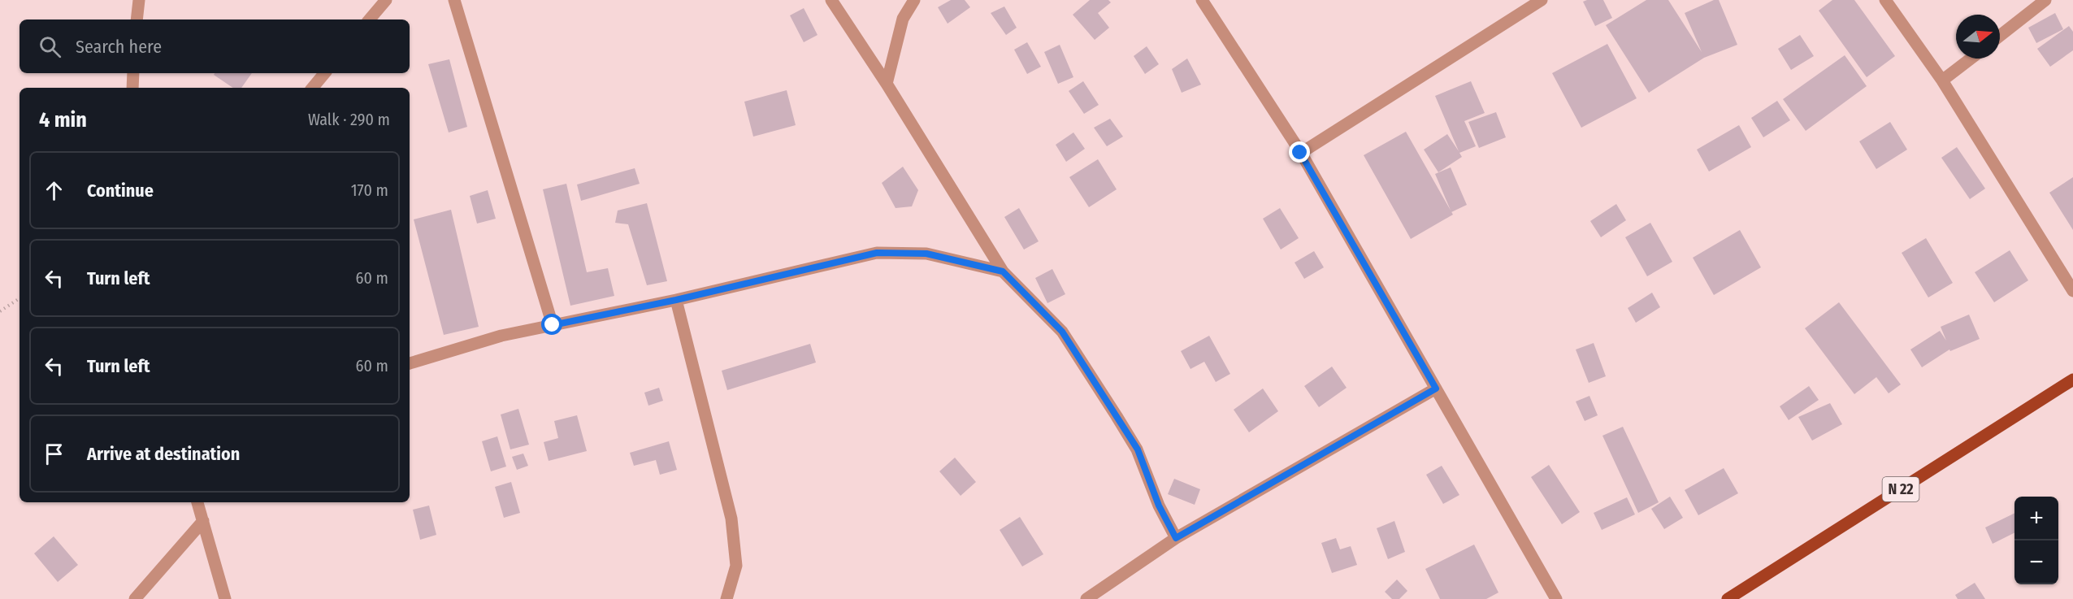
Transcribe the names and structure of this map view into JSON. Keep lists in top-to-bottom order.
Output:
{
  "streets": {
    "main road": ["N 22"]
  },
  "north": "right",
  "page": {
    "search": "Search here",
    "heading": ["4 min", "Walk · 290 m"],
    "list": [
      ["Continue", "170 m"],
      ["Turn left", "60 m"],
      ["Turn left", "60 m"],
      "Arrive at destination"
    ],
    "map_buttons": ["+", "−"]
  }
}
